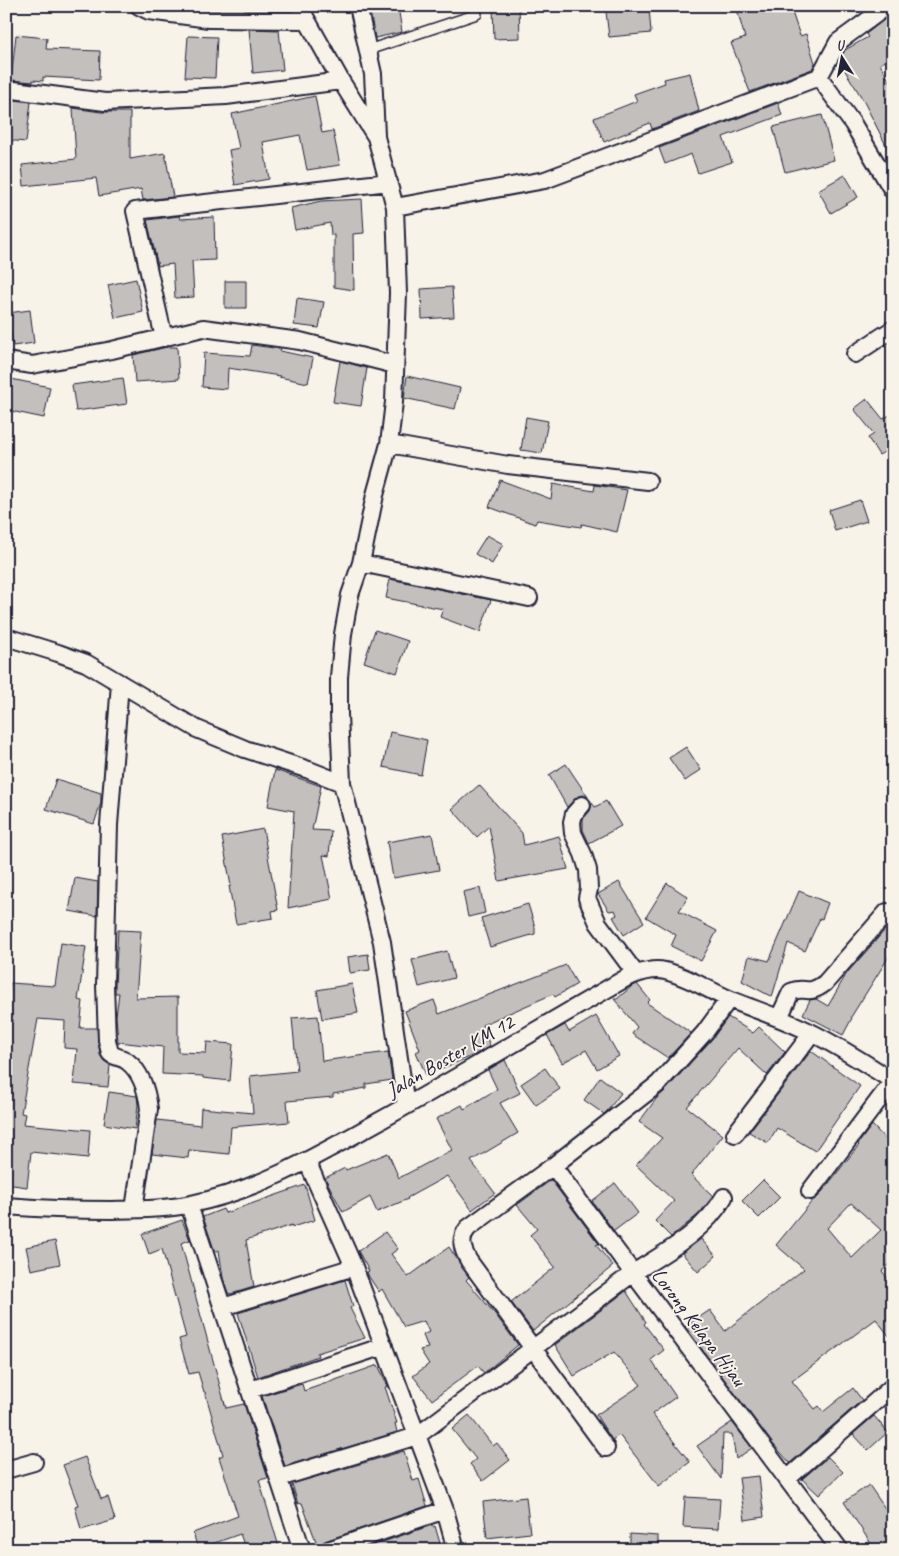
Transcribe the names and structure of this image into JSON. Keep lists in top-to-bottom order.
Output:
{
  "streets": {
    "street": ["Jalan Boster KM 12", "Lorong Kelapa Hijau"]
  },
  "north": "top"
}
